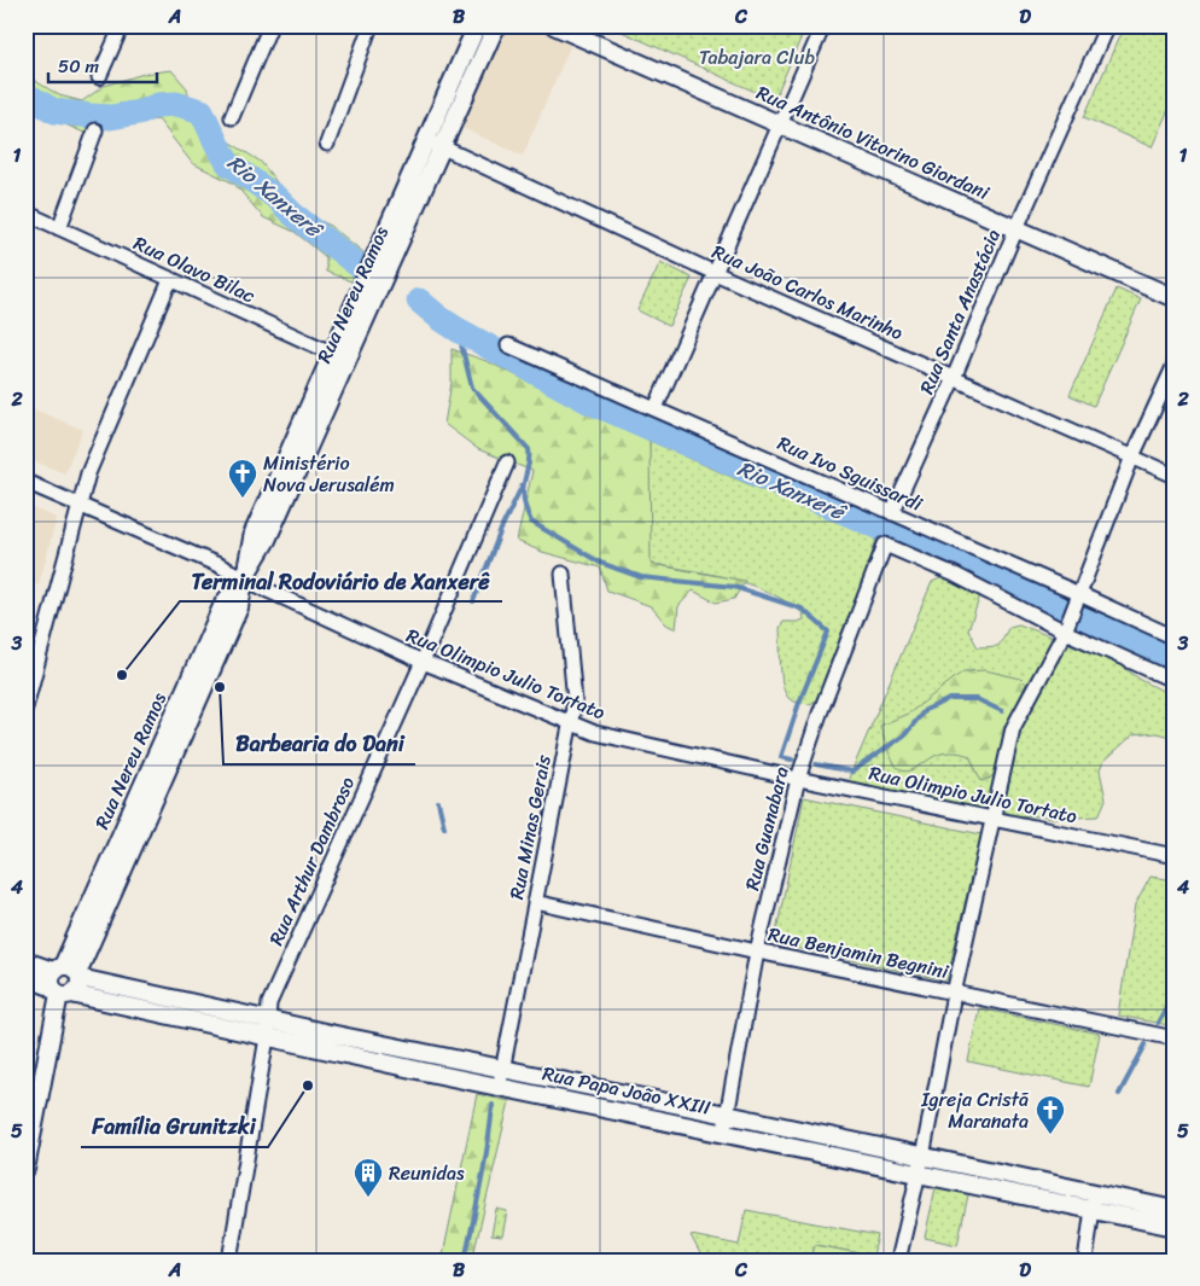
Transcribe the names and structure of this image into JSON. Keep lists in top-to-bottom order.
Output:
{
  "streets": {
    "street": [
      "Rua Antônio Vitorino Giordani",
      "Rua Olavo Bilac",
      "Rua João Carlos Marinho",
      "Rua Nereu Ramos",
      "Rua Santa Anastácia",
      "Rua Ivo Sguissardi",
      "Rua Olimpio Julio Tortato",
      "Rua Minas Gerais",
      "Rua Guanabara",
      "Rua Arthur Dambroso",
      "Rua Benjamin Begnini",
      "Rua Papa João XXIII"
    ]
  },
  "crossings": [
    ["Rua Antônio Vitorino Giordani", "Rua Santa Anastácia"],
    ["Rua Olavo Bilac", "Rua Nereu Ramos"],
    ["Rua João Carlos Marinho", "Rua Nereu Ramos"],
    ["Rua João Carlos Marinho", "Rua Santa Anastácia"],
    ["Rua Nereu Ramos", "Rua Olimpio Julio Tortato"],
    ["Rua Nereu Ramos", "Rua Papa João XXIII"],
    ["Rua Santa Anastácia", "Rua Ivo Sguissardi"],
    ["Rua Olimpio Julio Tortato", "Rua Minas Gerais"],
    ["Rua Olimpio Julio Tortato", "Rua Guanabara"],
    ["Rua Olimpio Julio Tortato", "Rua Arthur Dambroso"],
    ["Rua Minas Gerais", "Rua Benjamin Begnini"],
    ["Rua Minas Gerais", "Rua Papa João XXIII"],
    ["Rua Guanabara", "Rua Benjamin Begnini"],
    ["Rua Guanabara", "Rua Papa João XXIII"],
    ["Rua Arthur Dambroso", "Rua Papa João XXIII"]
  ],
  "water": ["Rio Xanxerê"],
  "parks": ["Tabajara Club"],
  "places": {
    "church": ["Ministério Nova Jerusalém", "Igreja Cristã Maranata"],
    "other": ["Terminal Rodoviário de Xanxerê", "Barbearia do Dani", "Família Grunitzki"],
    "building": ["Reunidas"]
  },
  "scale_bar": "50 m",
  "grid": {
    "columns": [
      "A",
      "B",
      "C",
      "D"
    ],
    "rows": [
      "1",
      "2",
      "3",
      "4",
      "5"
    ]
  }
}
